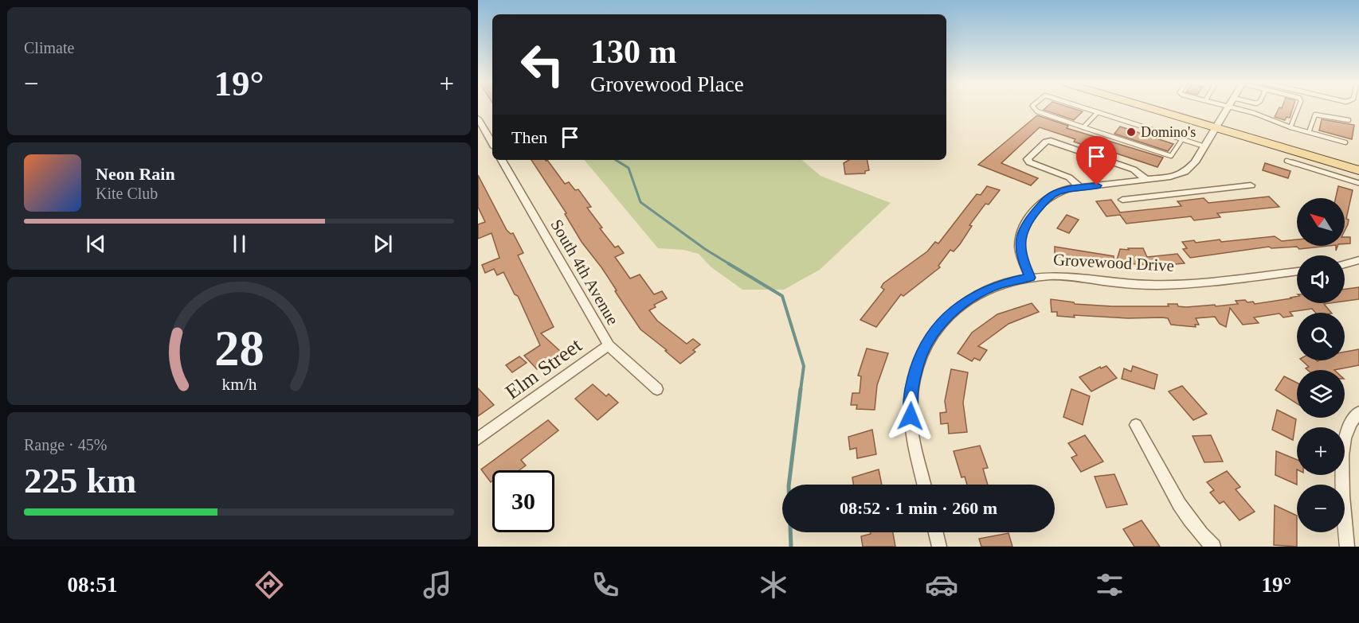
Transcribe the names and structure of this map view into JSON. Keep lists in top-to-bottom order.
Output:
{
  "streets": {
    "street": ["Grovewood Drive", "South 4th Avenue", "Elm Street"]
  },
  "crossings": [
    ["South 4th Avenue", "Elm Street"]
  ],
  "places": ["Domino's"],
  "north": "top left",
  "page": {
    "tile": [
      "Climate",
      ["Range · 45%", "225 km"]
    ],
    "turn": ["130 m", "Grovewood Place"],
    "heat": ["−", "19°", "+"],
    "then": "Then",
    "song": ["Neon Rain", "Kite Club"],
    "map_buttons": ["+", "−"],
    "limit": "30",
    "trip": "08:52 · 1 min · 260 m",
    "tabs": ["08:51", "19°"],
    "gauge": ["28", "km/h"]
  }
}
